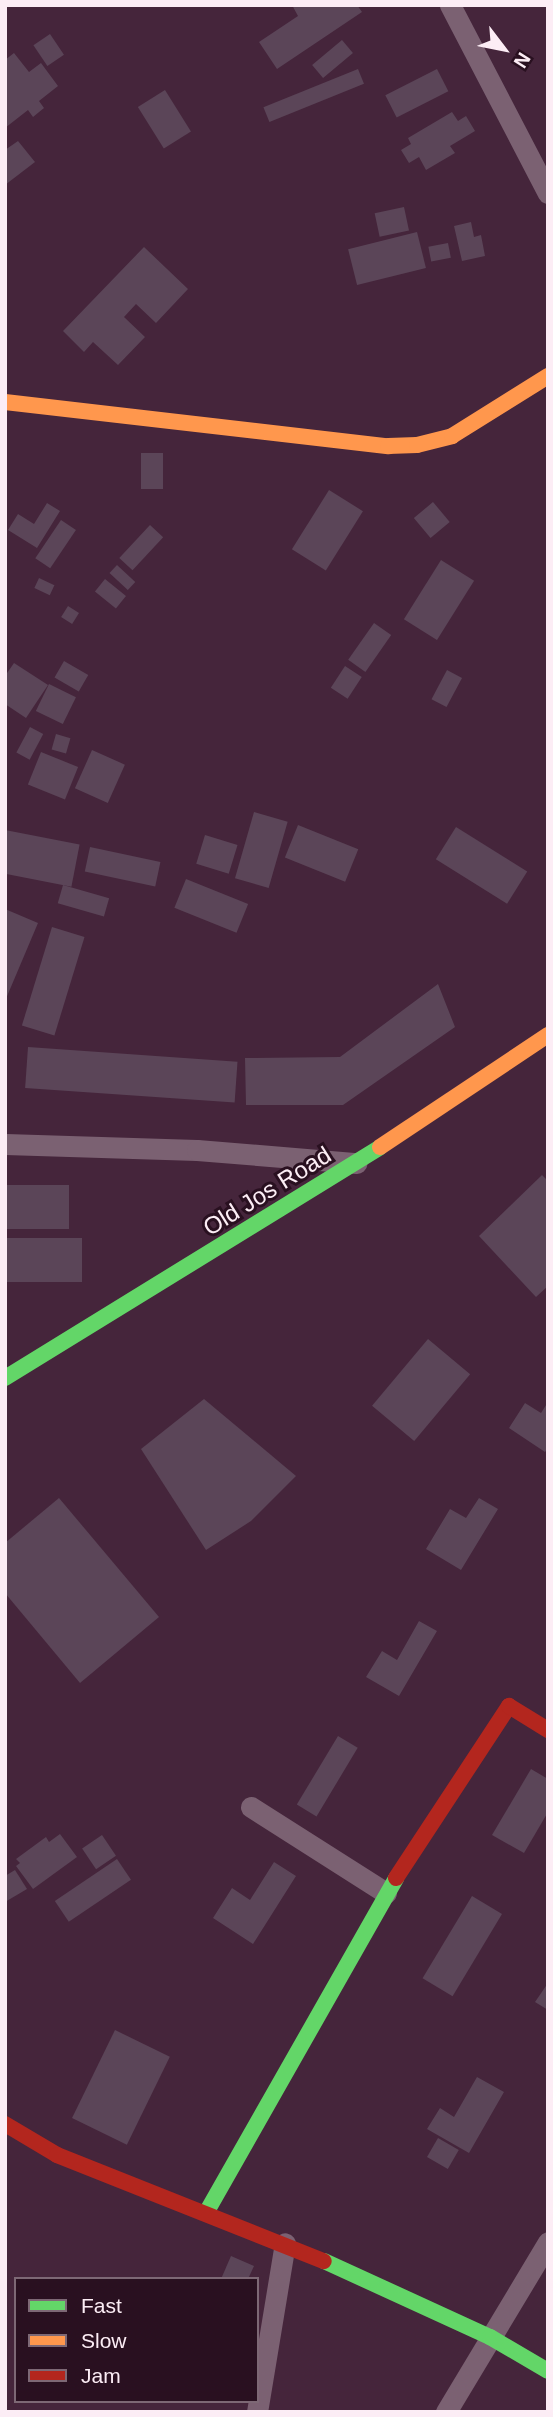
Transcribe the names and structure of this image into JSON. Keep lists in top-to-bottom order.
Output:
{
  "streets": {
    "street": ["Old Jos Road"]
  },
  "legend": ["Fast", "Slow", "Jam"],
  "north": "bottom right"
}
